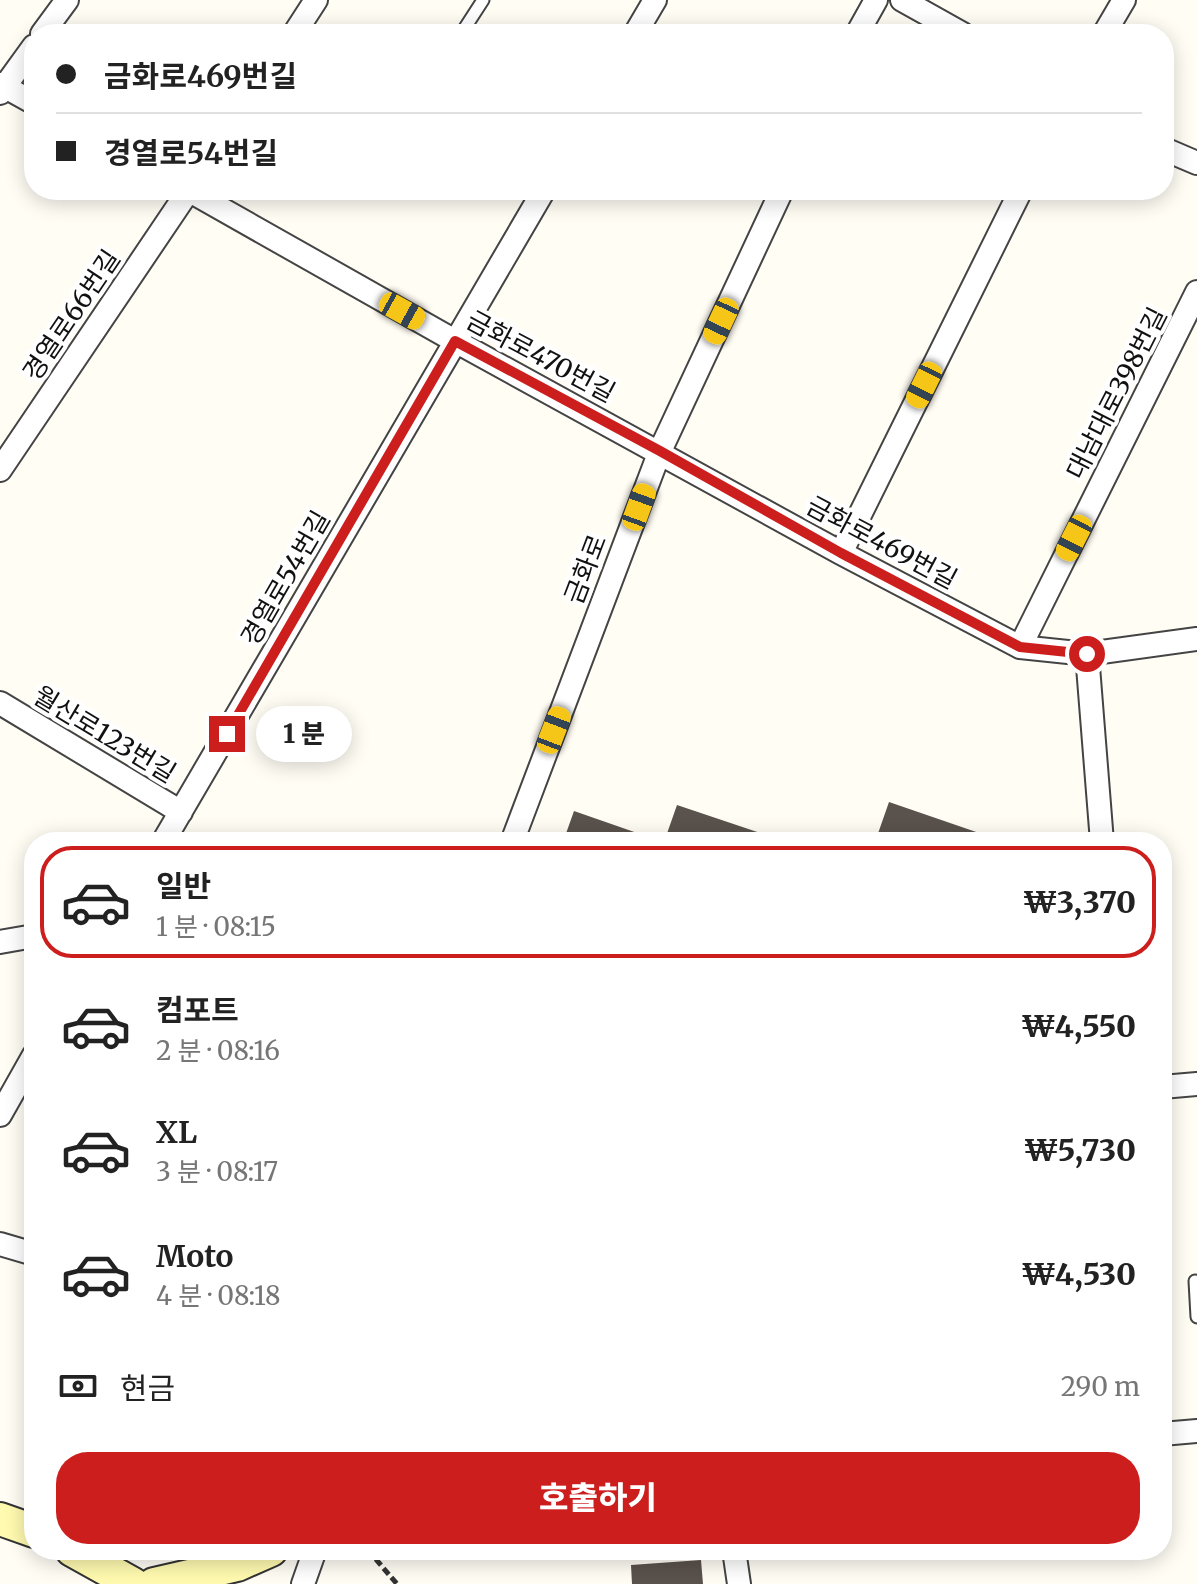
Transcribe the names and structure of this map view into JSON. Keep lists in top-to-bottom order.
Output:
{
  "streets": {
    "street": [
      "경열로66번길",
      "금화로470번길",
      "대남대로398번길",
      "금화로469번길",
      "금화로",
      "경열로54번길",
      "월산로123번길"
    ]
  },
  "crossings": [
    ["금화로470번길", "금화로469번길"],
    ["금화로470번길", "금화로"],
    ["금화로470번길", "경열로54번길"],
    ["대남대로398번길", "금화로469번길"],
    ["금화로469번길", "금화로"],
    ["경열로54번길", "월산로123번길"]
  ],
  "page": {
    "banner": ["금화로469번길", "경열로54번길"],
    "bubble": "1 분",
    "list": [
      {
        "name": "일반",
        "note": "1 분 · 08:15",
        "value": "₩3,370"
      },
      {
        "name": "컴포트",
        "note": "2 분 · 08:16",
        "value": "₩4,550"
      },
      {
        "name": "XL",
        "note": "3 분 · 08:17",
        "value": "₩5,730"
      },
      {
        "name": "Moto",
        "note": "4 분 · 08:18",
        "value": "₩4,530"
      }
    ],
    "pay": ["현금", "290 m"],
    "buttons": "호출하기"
  }
}
